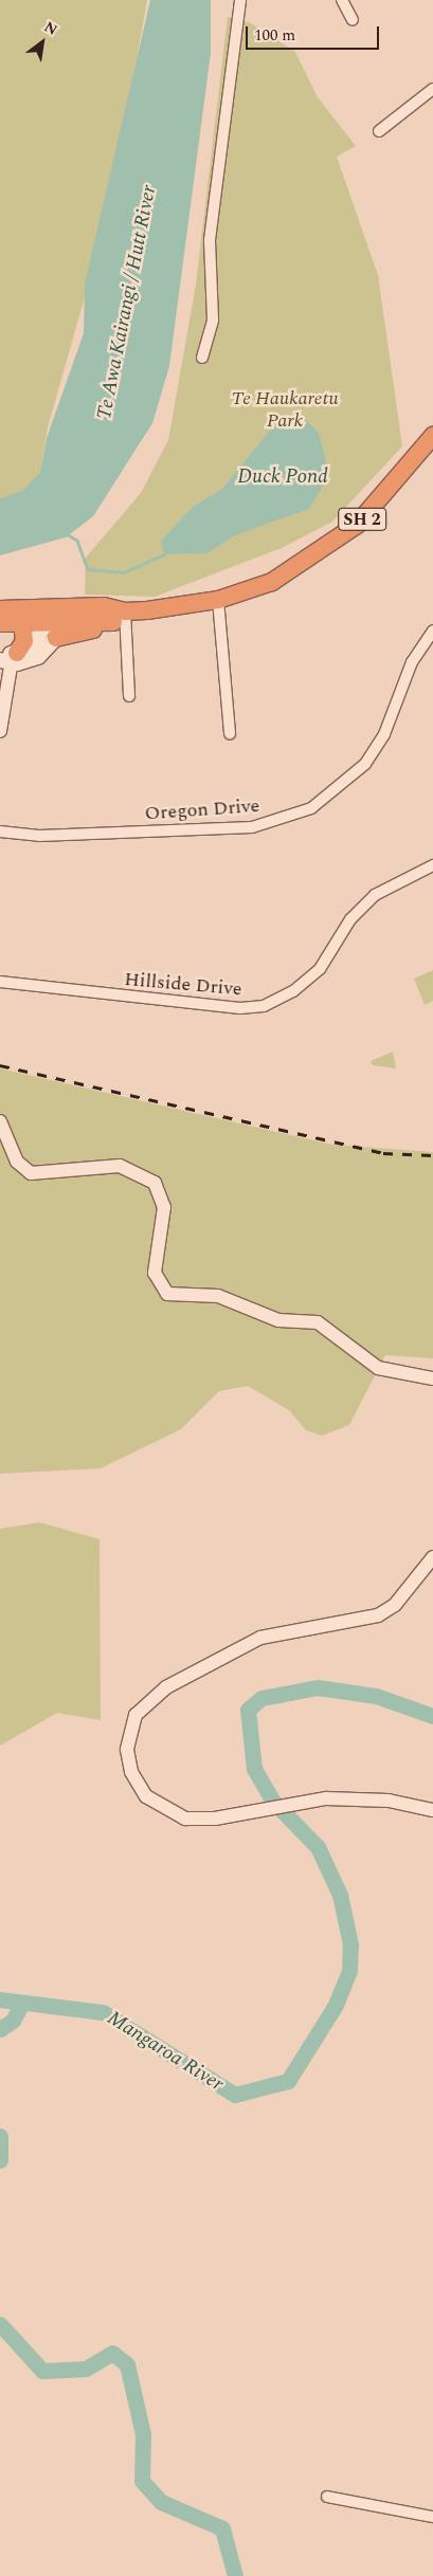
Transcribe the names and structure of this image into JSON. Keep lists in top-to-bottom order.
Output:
{
  "streets": {
    "highway": ["SH 2"],
    "street": ["Oregon Drive", "Hillside Drive"]
  },
  "water": ["Te Awa Kairangi / Hutt River", "Duck Pond", "Mangaroa River"],
  "parks": ["Te Haukaretu Park"],
  "scale_bar": "100 m",
  "north": "top right"
}
